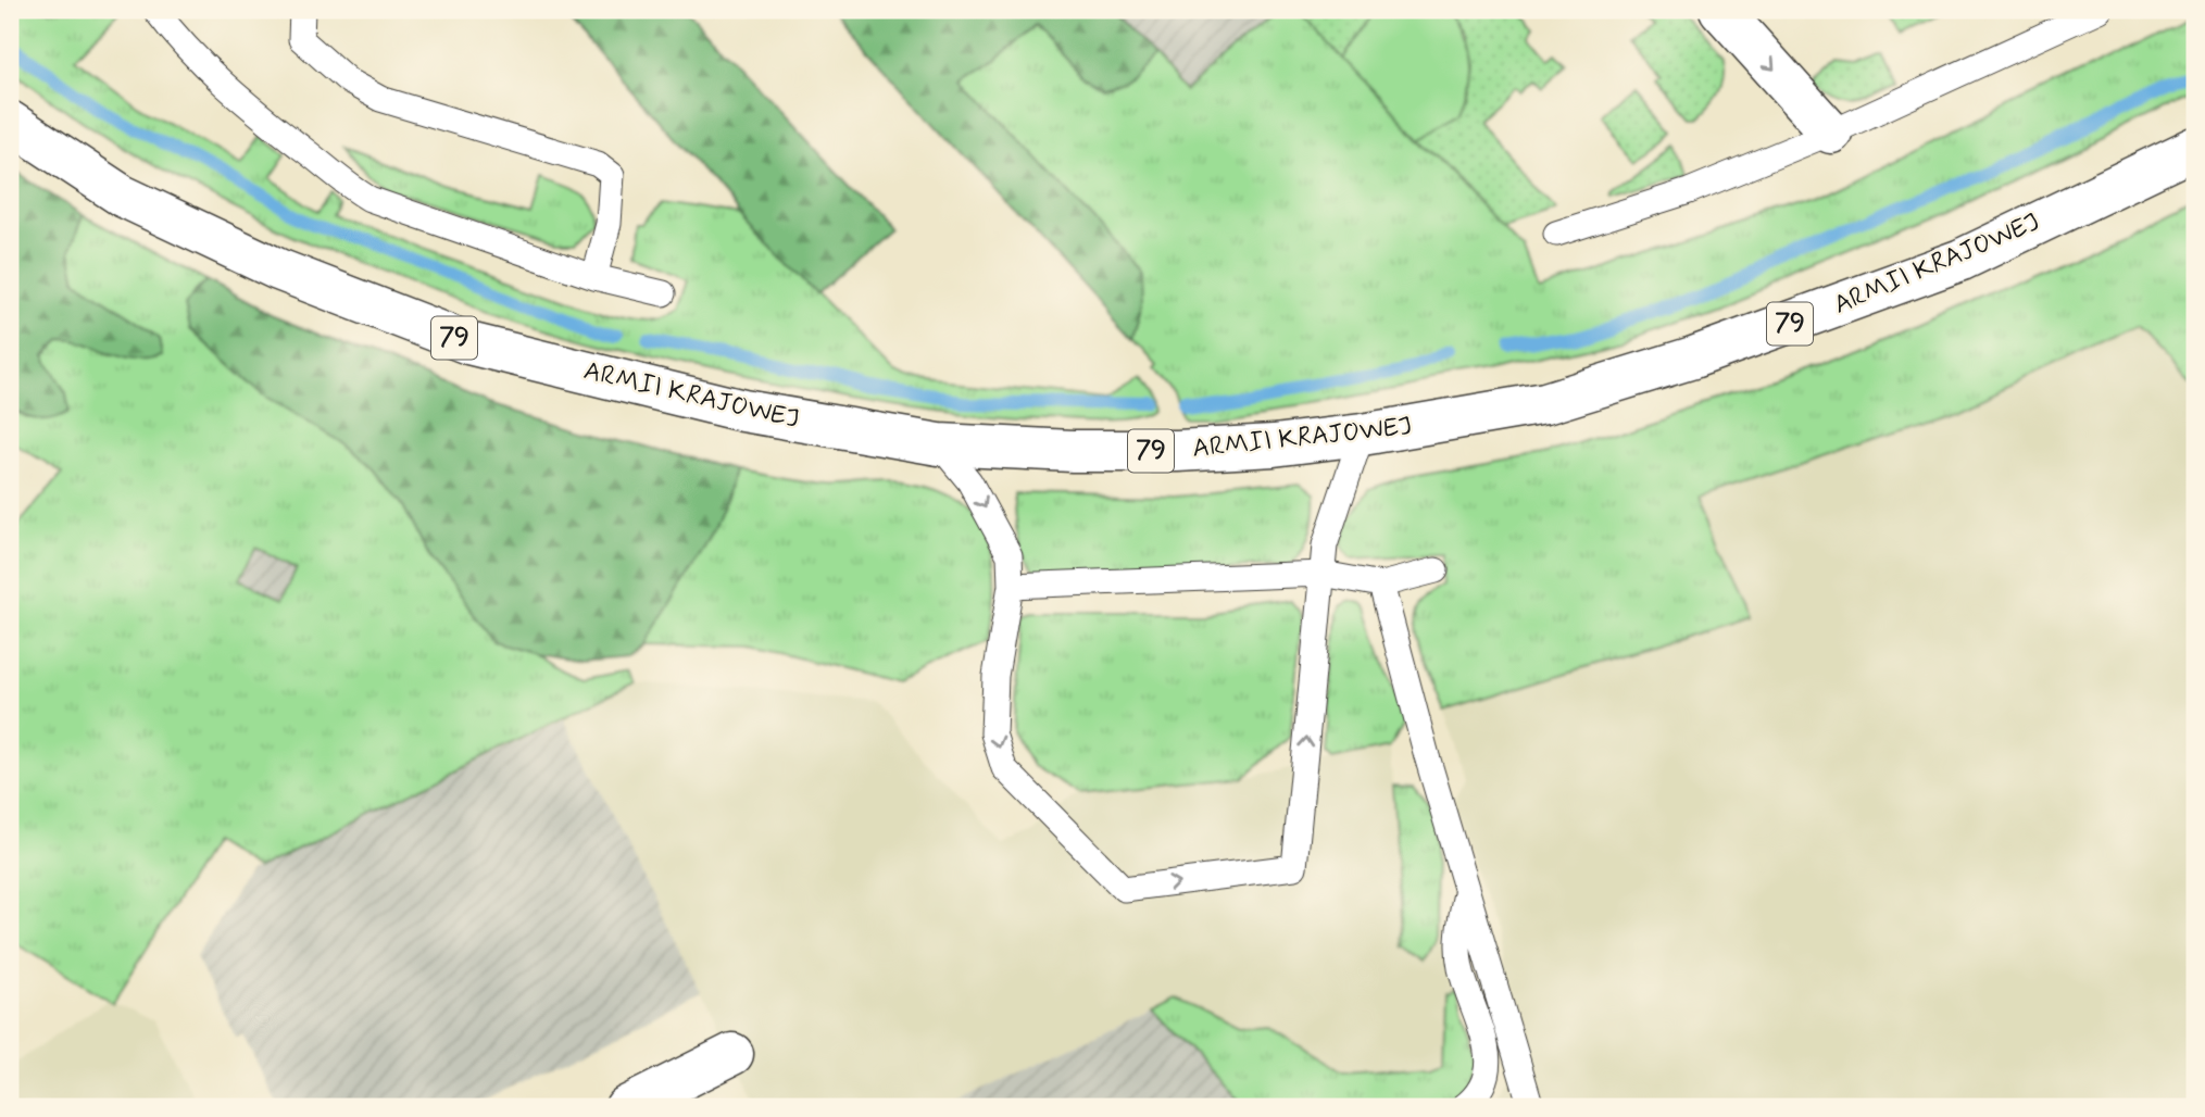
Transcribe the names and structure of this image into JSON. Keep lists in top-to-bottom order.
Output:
{
  "streets": {
    "main road": ["ARMII KRAJOWEJ", "79"]
  }
}
